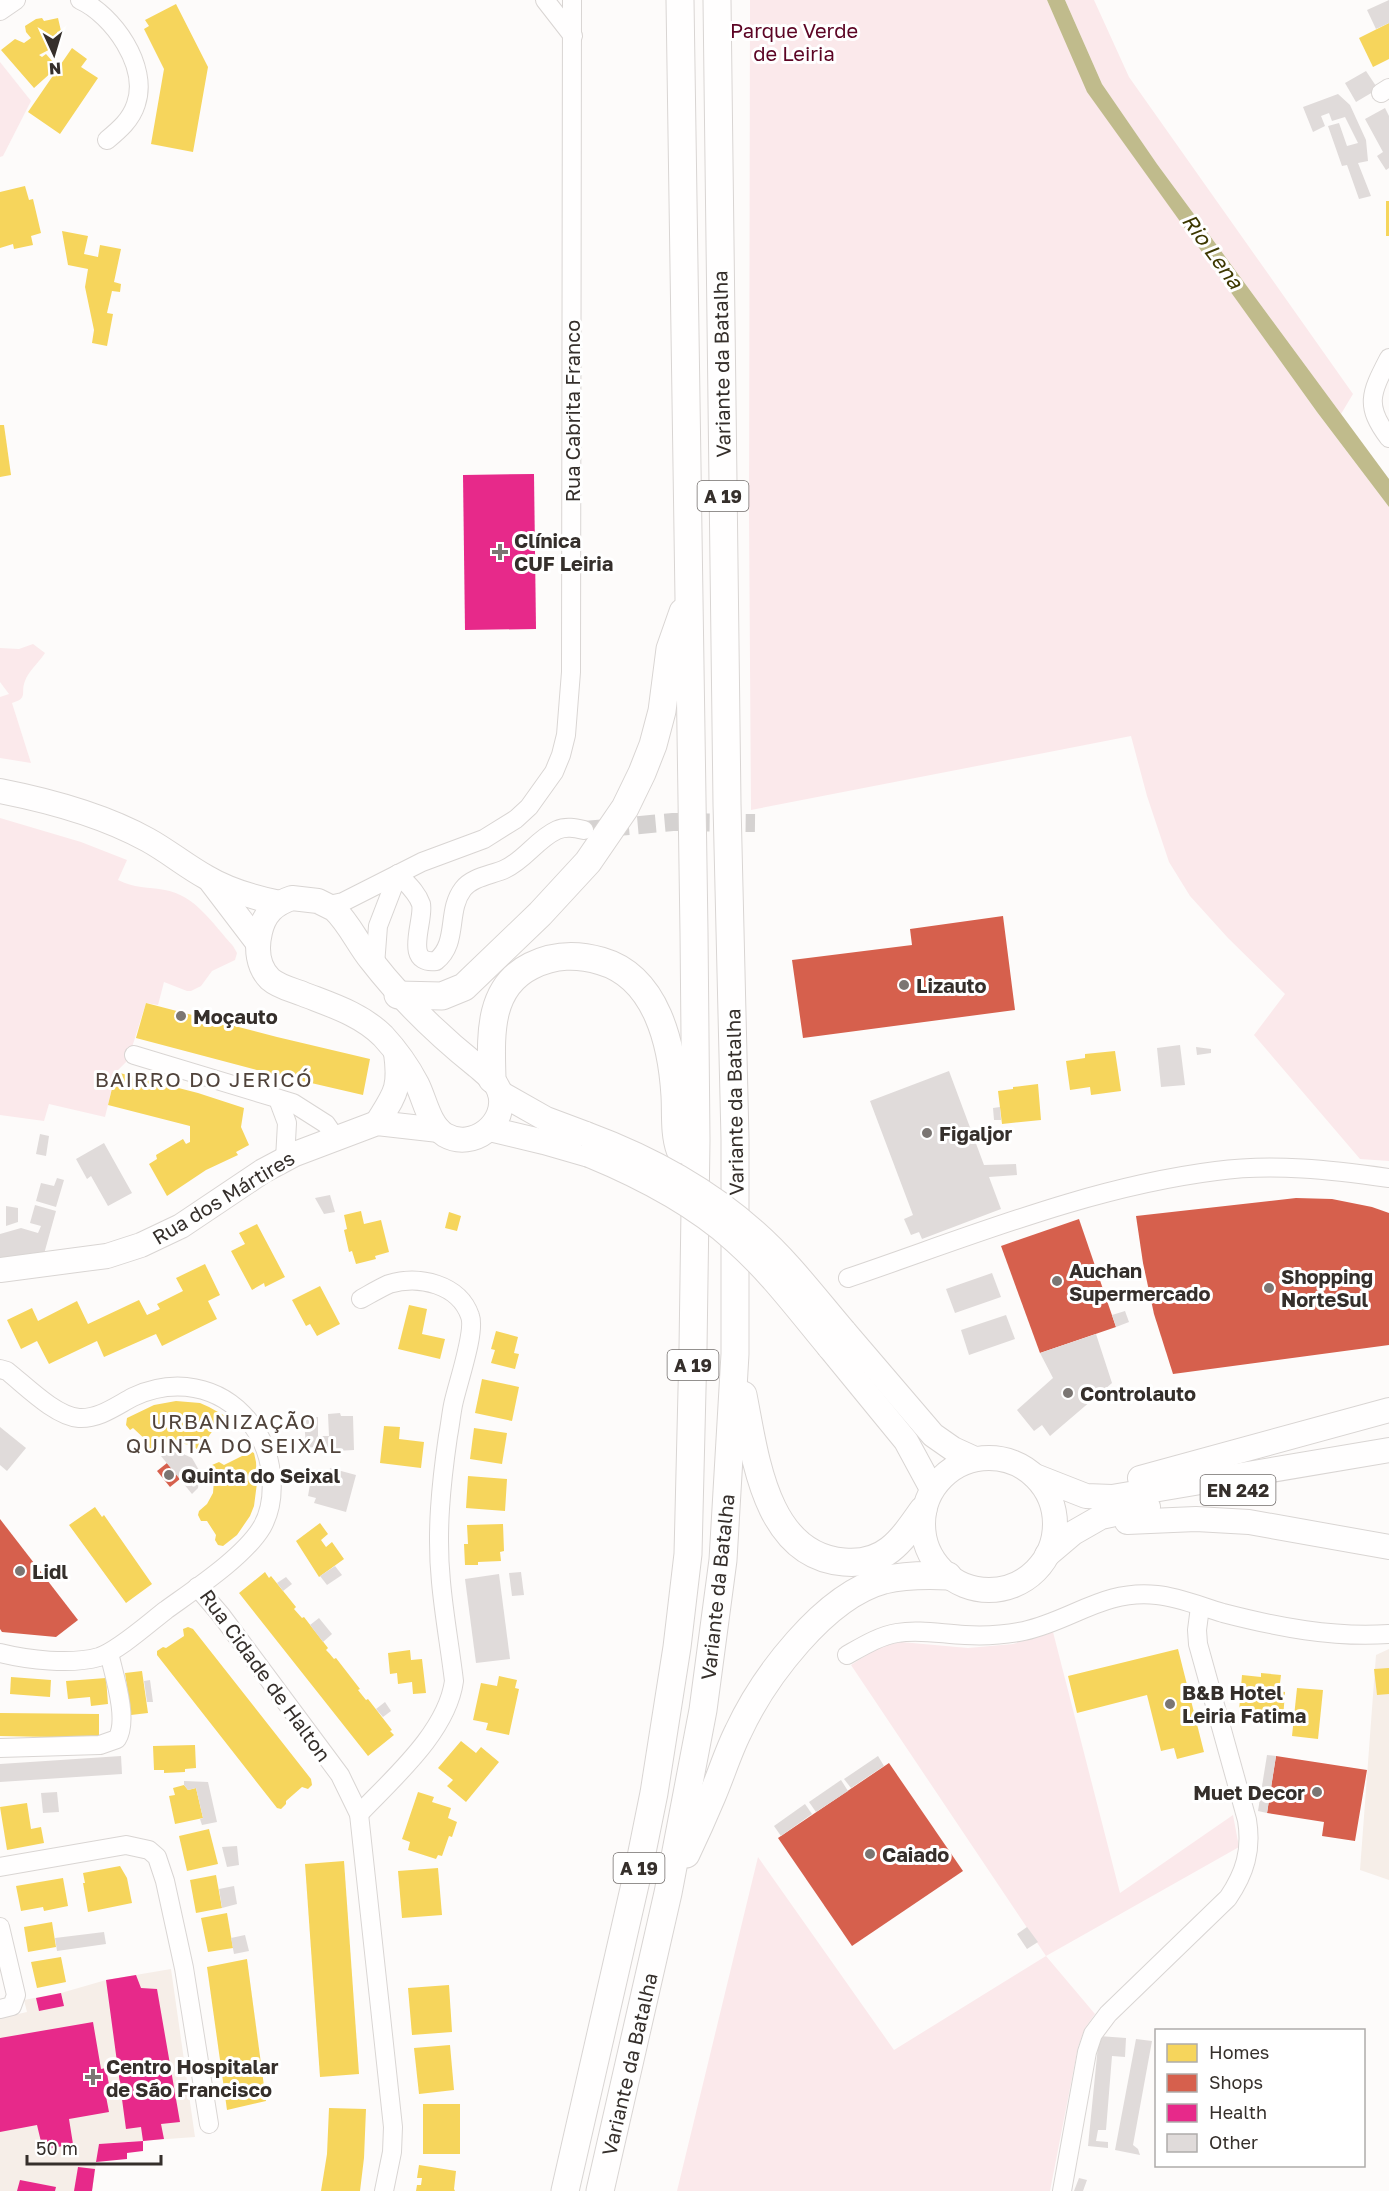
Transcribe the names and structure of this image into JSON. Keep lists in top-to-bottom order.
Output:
{
  "streets": {
    "highway": ["Variante da Batalha", "A 19"],
    "main road": ["Rua dos Mártires", "EN 242"],
    "street": ["Rua Cabrita Franco", "Rua Cidade de Halton"]
  },
  "districts": ["BAIRRO DO JERICÓ", "URBANIZAÇÃO QUINTA DO SEIXAL"],
  "water": ["Rio Lena"],
  "parks": ["Parque Verde de Leiria"],
  "places": {
    "health": ["Clínica CUF Leiria", "Centro Hospitalar de São Francisco"],
    "other": [
      "Lizauto",
      "Moçauto",
      "Figaljor",
      "Auchan Supermercado",
      "Shopping NorteSul",
      "Controlauto",
      "Quinta do Seixal",
      "Lidl",
      "B&B Hotel Leiria Fatima",
      "Muet Decor",
      "Caiado"
    ]
  },
  "legend": [
    "Homes",
    "Shops",
    "Health",
    "Other"
  ],
  "scale_bar": "50 m",
  "north": "bottom"
}
